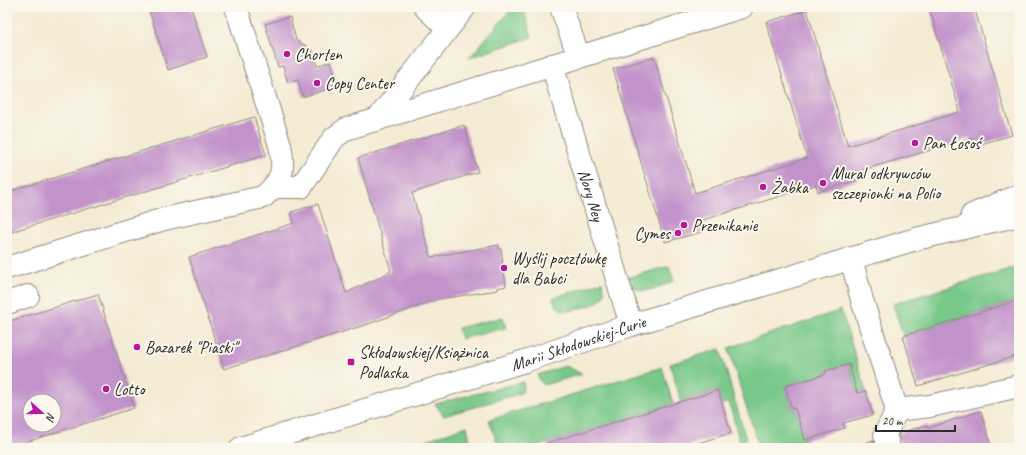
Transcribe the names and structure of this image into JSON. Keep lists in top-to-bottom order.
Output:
{
  "streets": {
    "street": ["Nory Ney", "Marii Skłodowskiej-Curie"]
  },
  "crossings": [
    ["Nory Ney", "Marii Skłodowskiej-Curie"]
  ],
  "places": {
    "other": [
      "Chorten",
      "Copy Center",
      "Pan Łosoś",
      "Mural odkrywców szczepionki na Polio",
      "Żabka",
      "Przenikanie",
      "Cymes",
      "Wyślij pocztówkę dla Babci",
      "Bazarek \"Piaski\"",
      "Lotto"
    ],
    "transit": ["Skłodowskiej/Książnica Podlaska"]
  },
  "scale_bar": "20 m",
  "north": "right"
}
